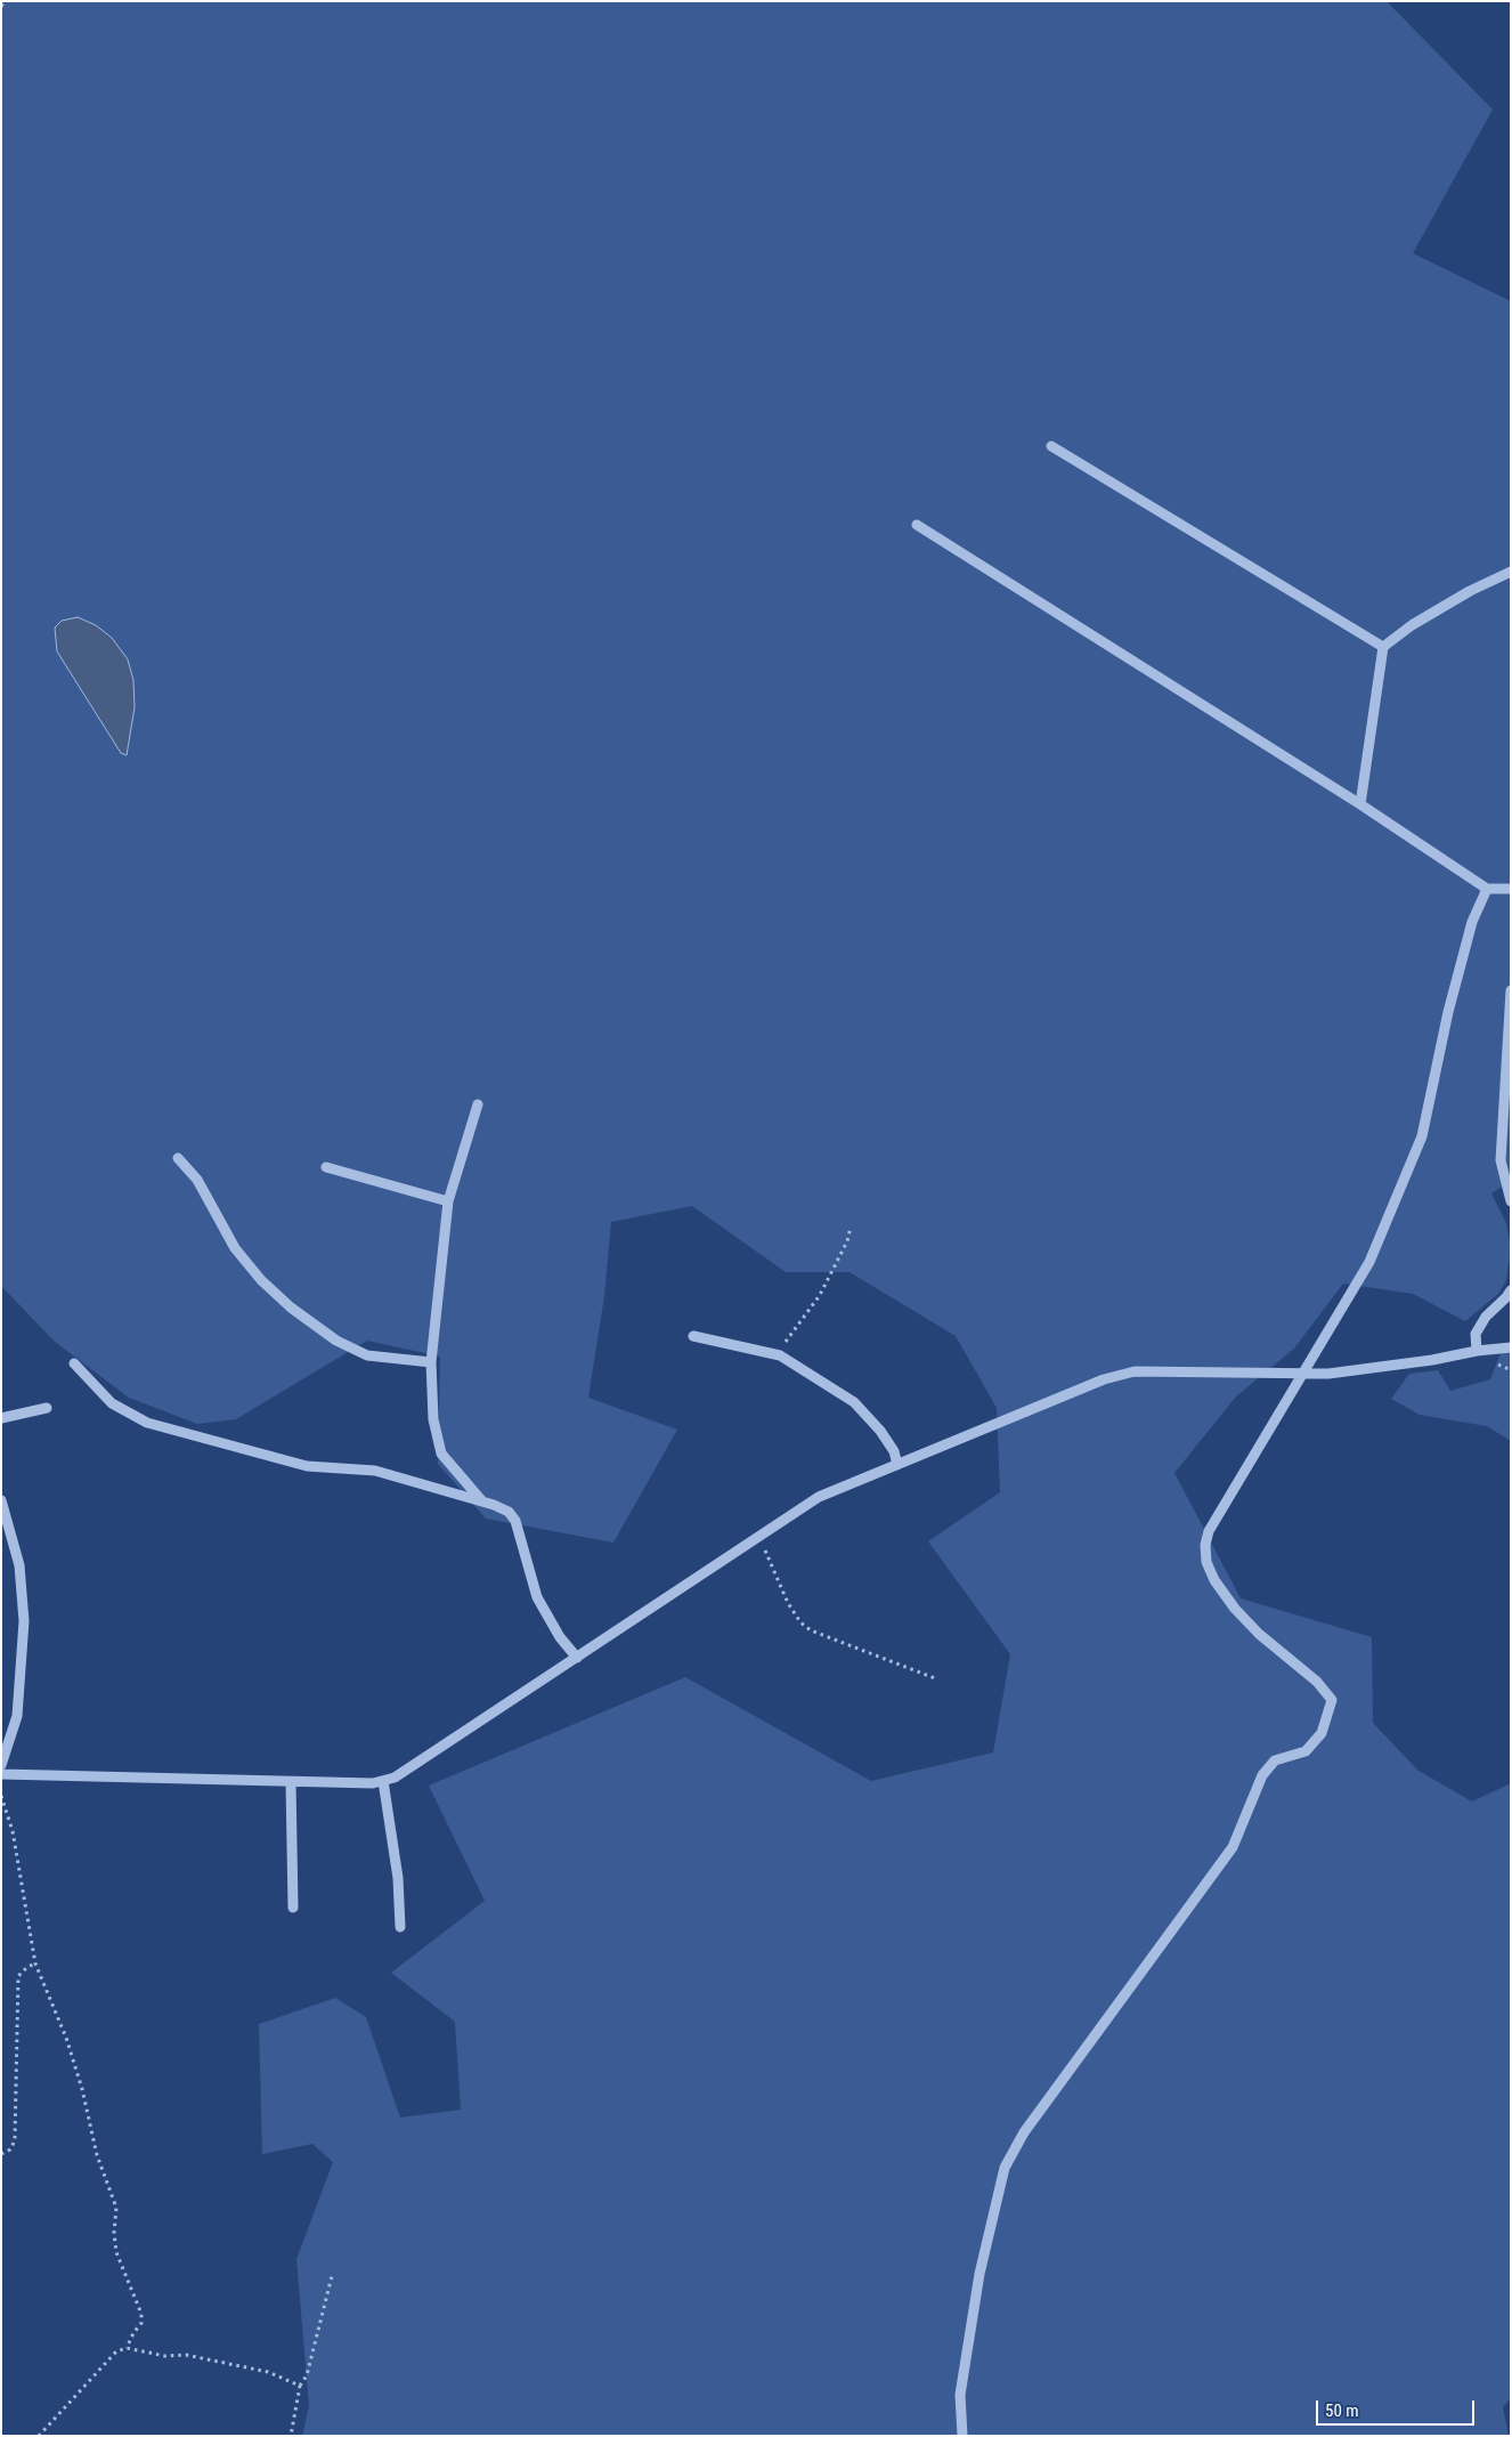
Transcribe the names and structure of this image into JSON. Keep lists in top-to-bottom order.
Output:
{
  "scale_bar": "50 m"
}
